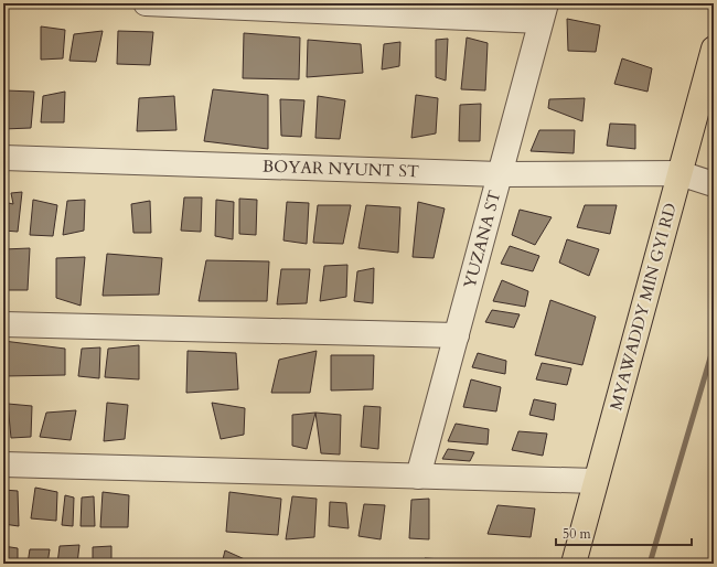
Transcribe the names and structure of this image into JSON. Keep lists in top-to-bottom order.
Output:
{
  "streets": {
    "main road": ["MYAWADDY MIN GYI RD"],
    "street": ["BOYAR NYUNT ST", "YUZANA ST"]
  },
  "crossings": [
    ["BOYAR NYUNT ST", "YUZANA ST"],
    ["BOYAR NYUNT ST", "MYAWADDY MIN GYI RD"]
  ],
  "scale_bar": "50 m"
}
